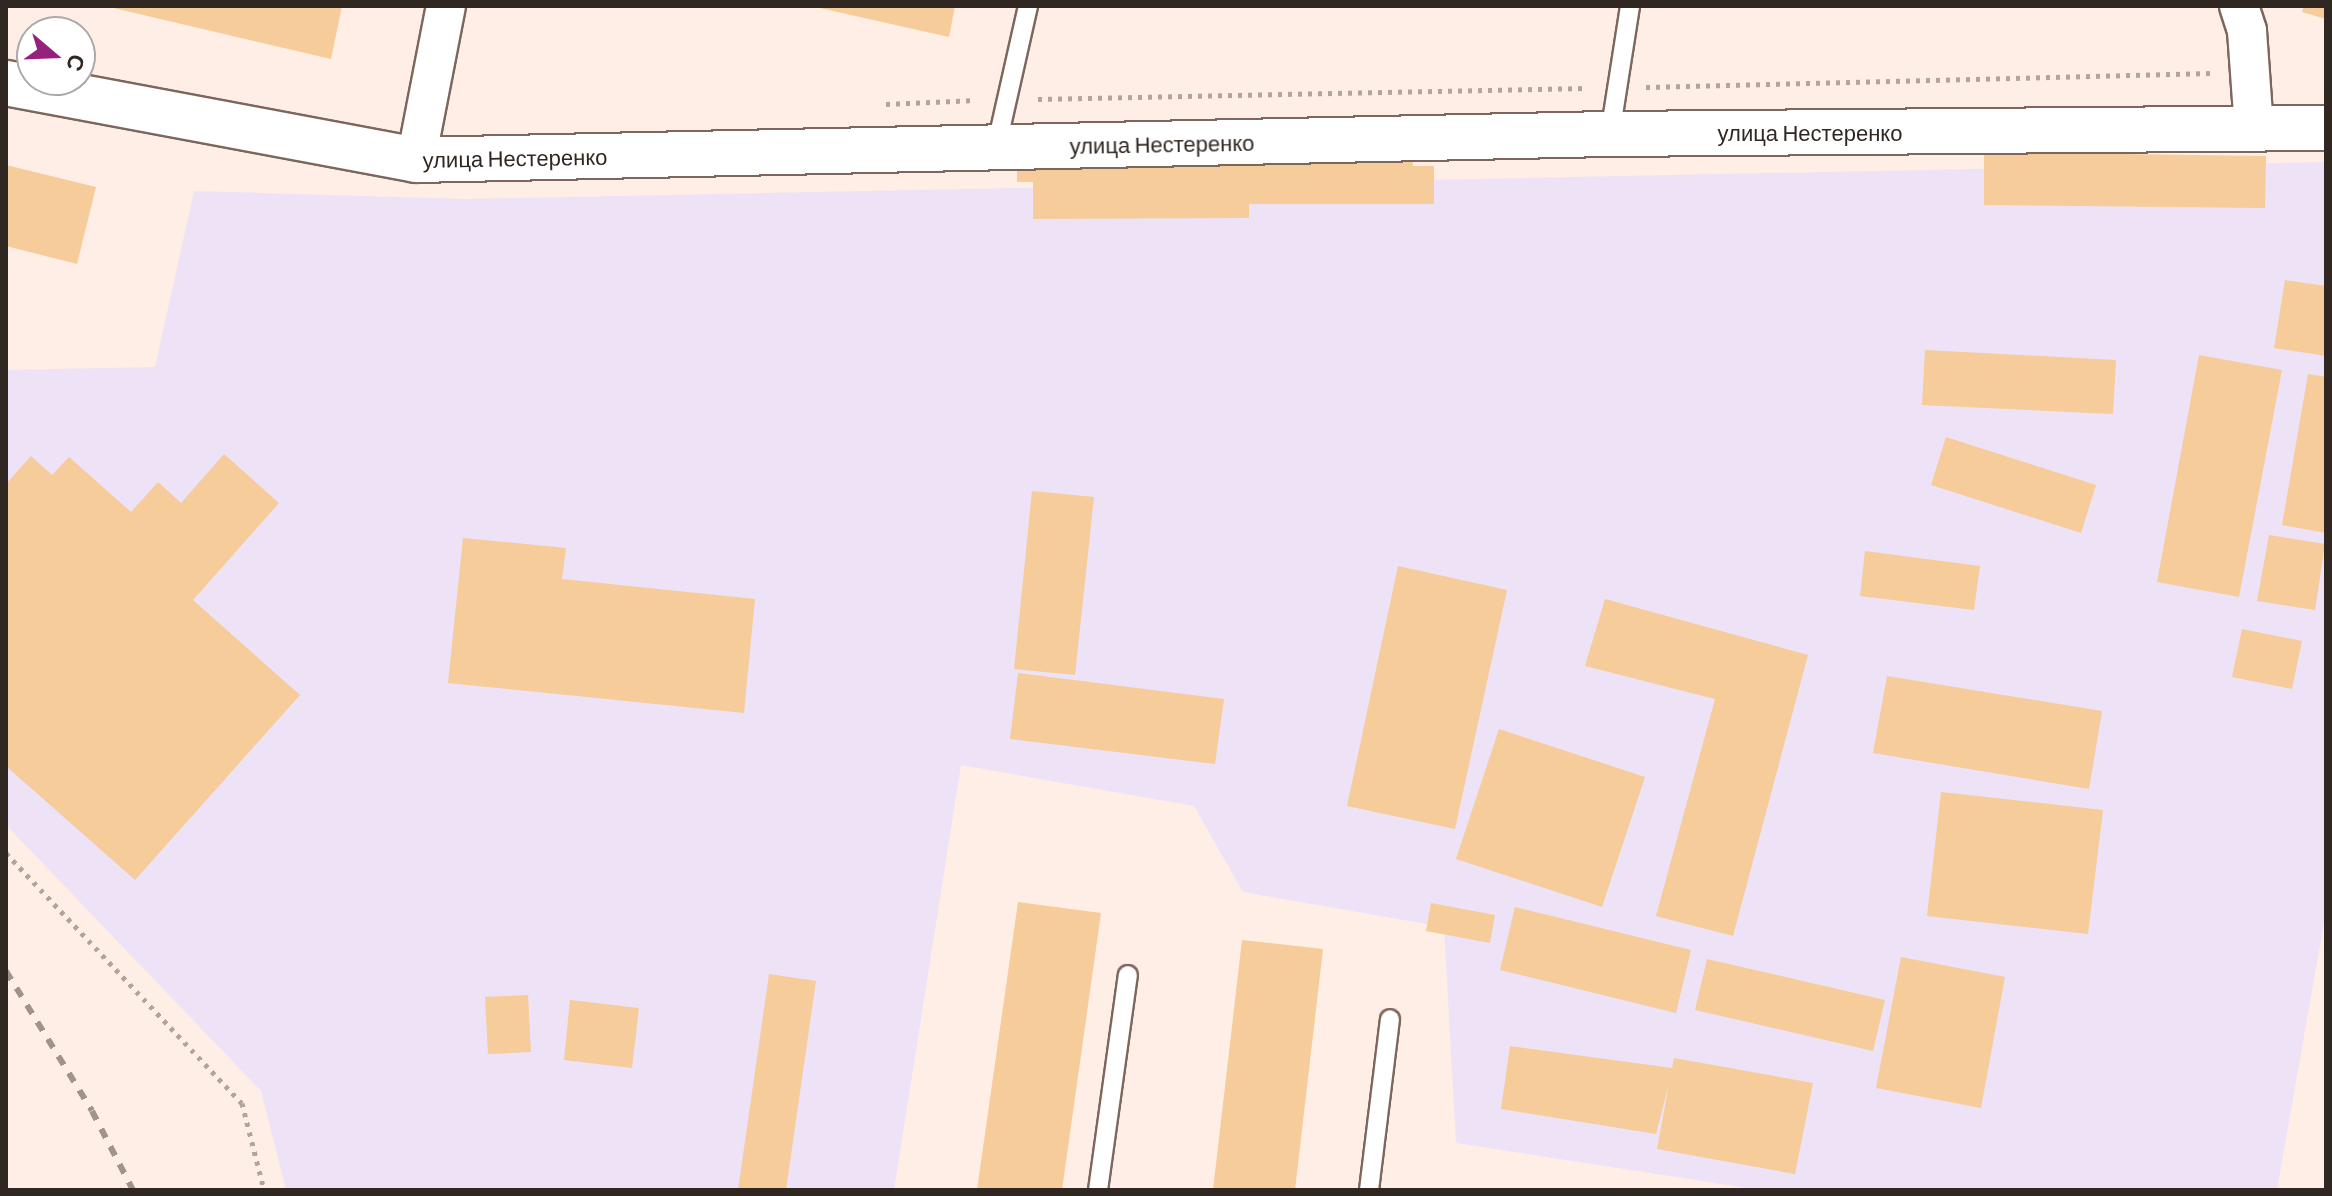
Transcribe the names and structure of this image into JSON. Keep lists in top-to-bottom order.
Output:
{
  "streets": {
    "street": ["улица Нестеренко"]
  },
  "north": "right"
}
